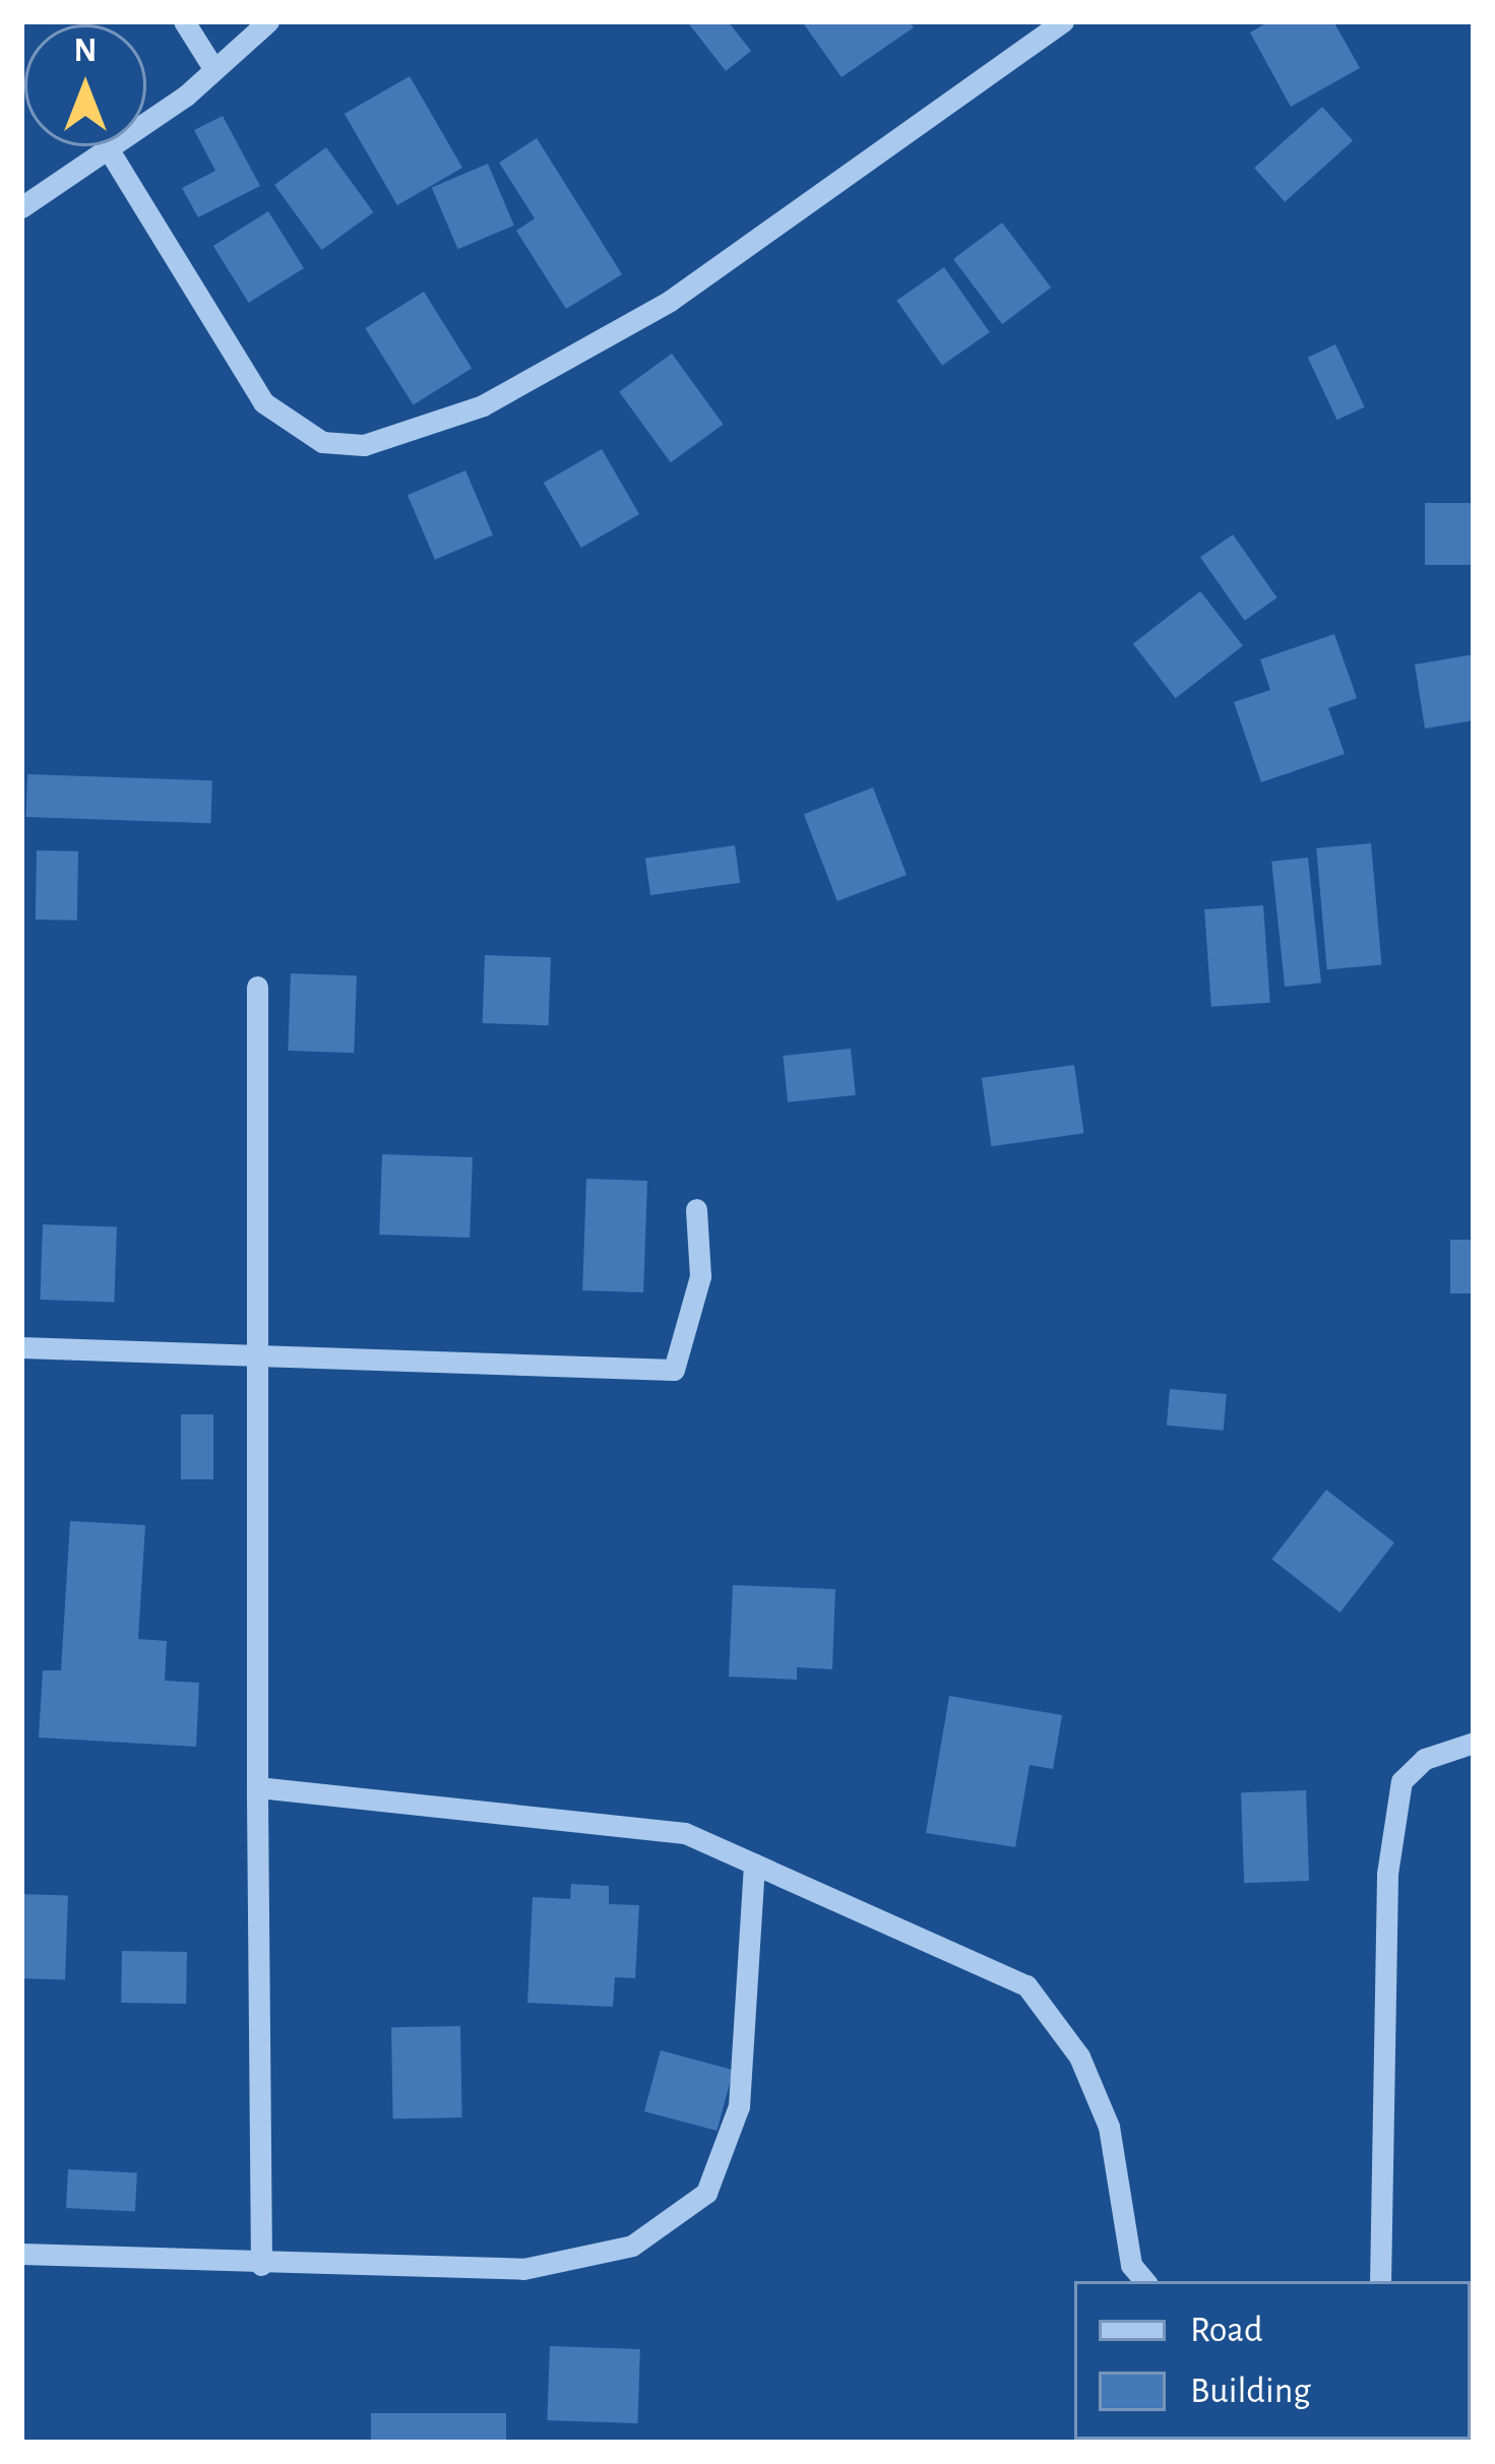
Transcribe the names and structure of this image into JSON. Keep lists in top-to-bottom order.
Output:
{
  "legend": ["Road", "Building"],
  "north": "top"
}
